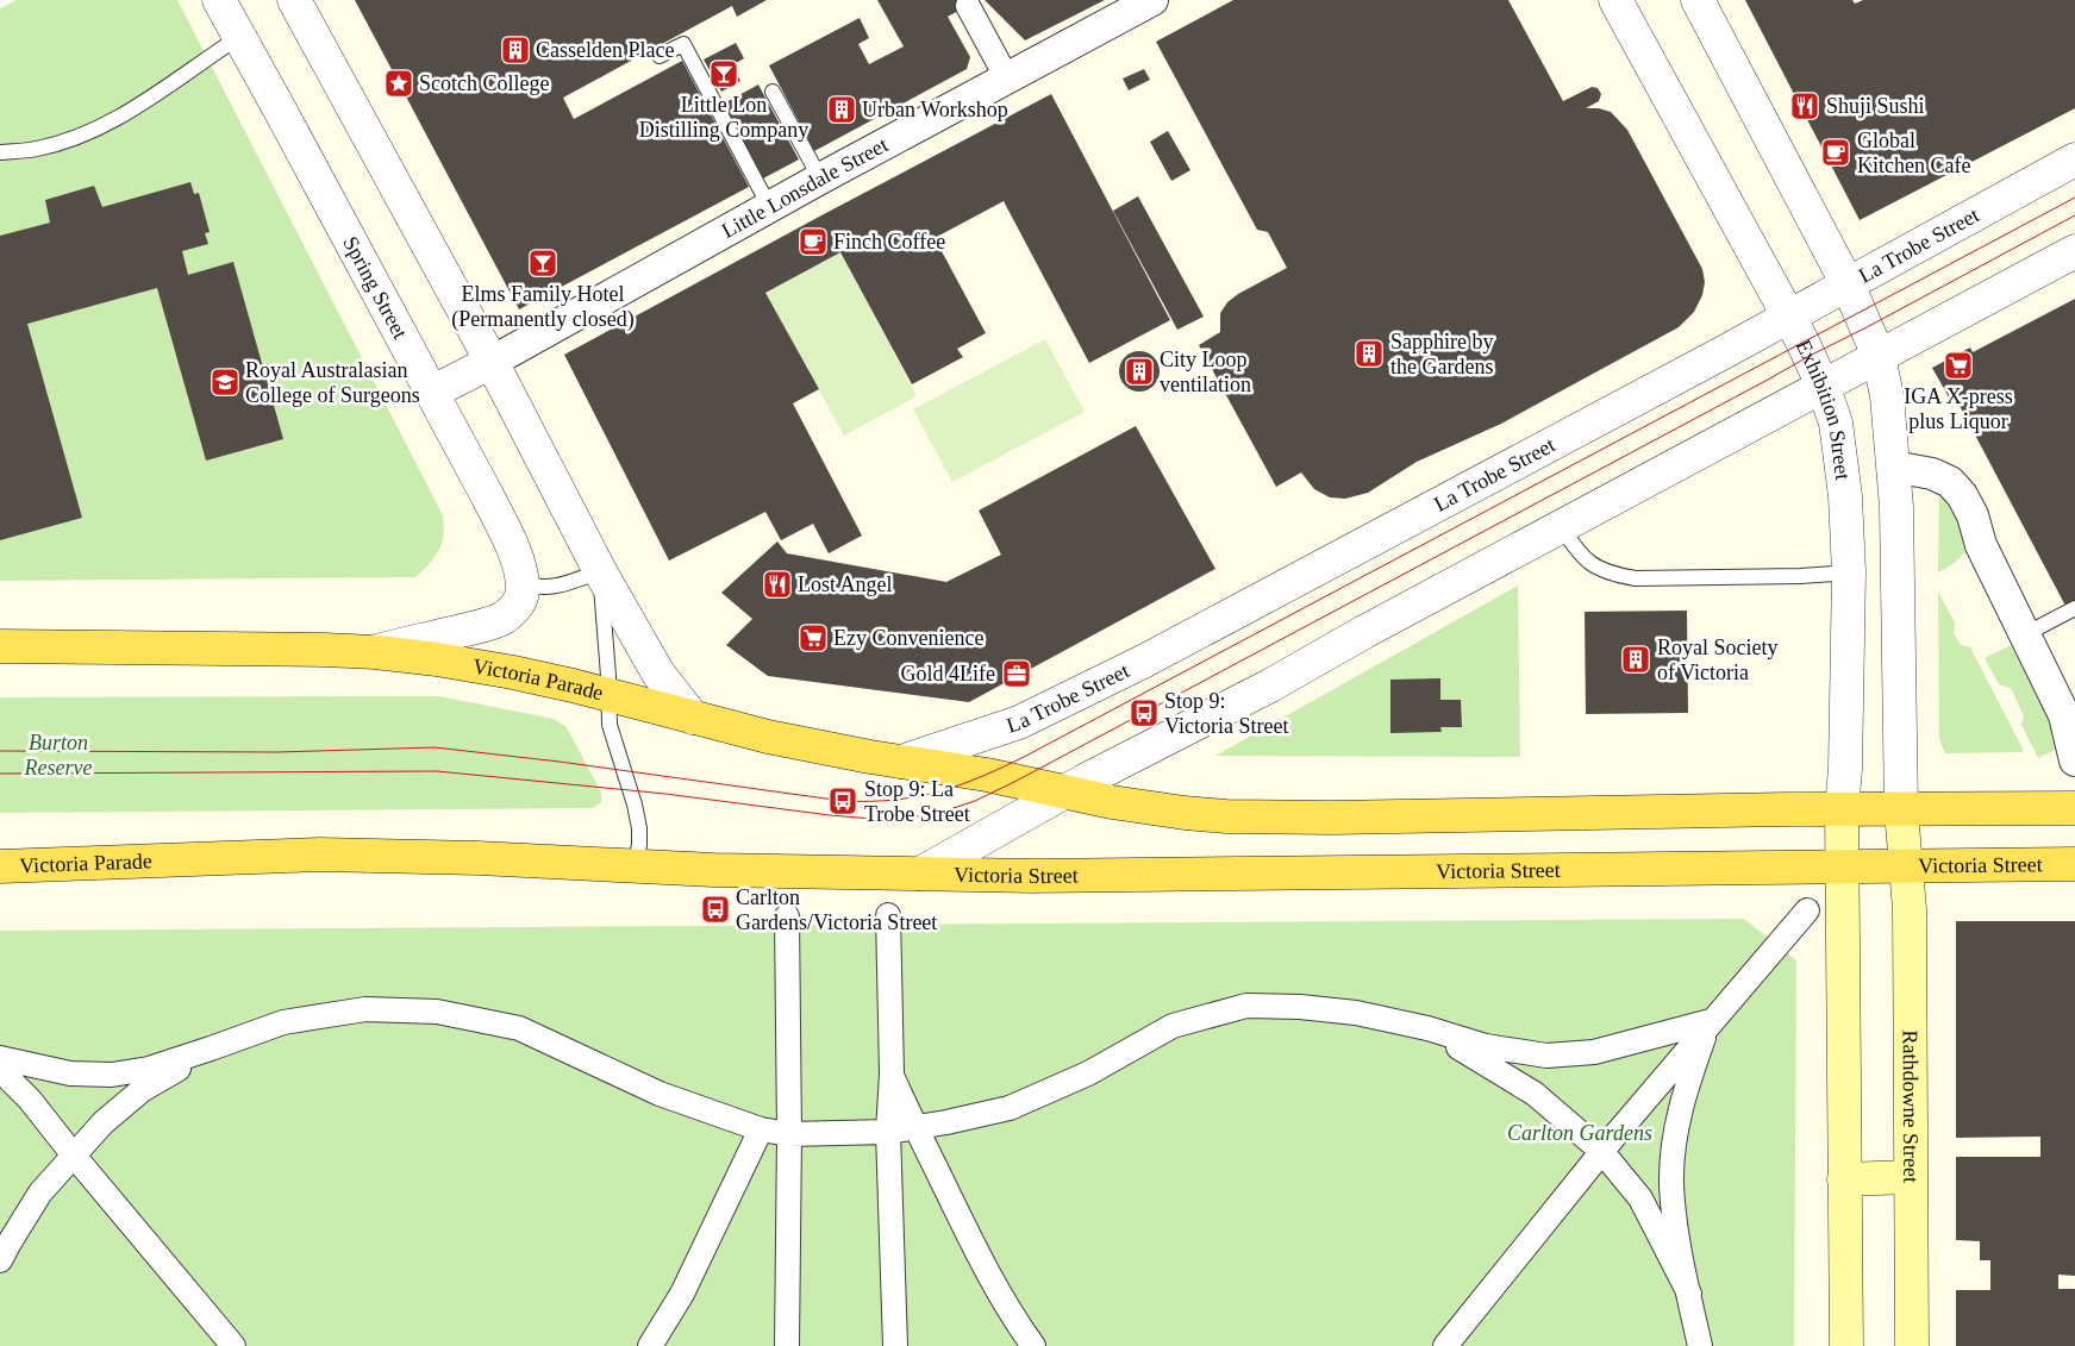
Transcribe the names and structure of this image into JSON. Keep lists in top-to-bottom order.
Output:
{
  "streets": {
    "main road": [
      "Exhibition Street",
      "Victoria Parade",
      "Victoria Street",
      "Rathdowne Street"
    ],
    "street": ["Little Lonsdale Street", "La Trobe Street", "Spring Street"]
  },
  "crossings": [
    ["La Trobe Street", "Exhibition Street"],
    ["La Trobe Street", "Victoria Parade"],
    ["Exhibition Street", "Victoria Street"],
    ["Victoria Parade", "Victoria Street"],
    ["Victoria Street", "Rathdowne Street"]
  ],
  "parks": ["Burton Reserve", "Carlton Gardens"],
  "places": {
    "building": [
      "Casselden Place",
      "Urban Workshop",
      "Sapphire by the Gardens",
      "City Loop ventilation",
      "Royal Society of Victoria"
    ],
    "bar": ["Little Lon Distilling Company", "Elms Family Hotel (Permanently closed)"],
    "place": ["Scotch College"],
    "restaurant": ["Shuji Sushi", "Lost Angel"],
    "cafe": ["Global Kitchen Cafe", "Finch Coffee"],
    "supermarket": ["IGA X-press plus Liquor", "Ezy Convenience"],
    "school or university": ["Royal Australasian College of Surgeons"],
    "office": ["Gold 4Life"],
    "bus stop": ["Stop 9: Victoria Street", "Stop 9: La Trobe Street", "Carlton Gardens/Victoria Street"]
  }
}
